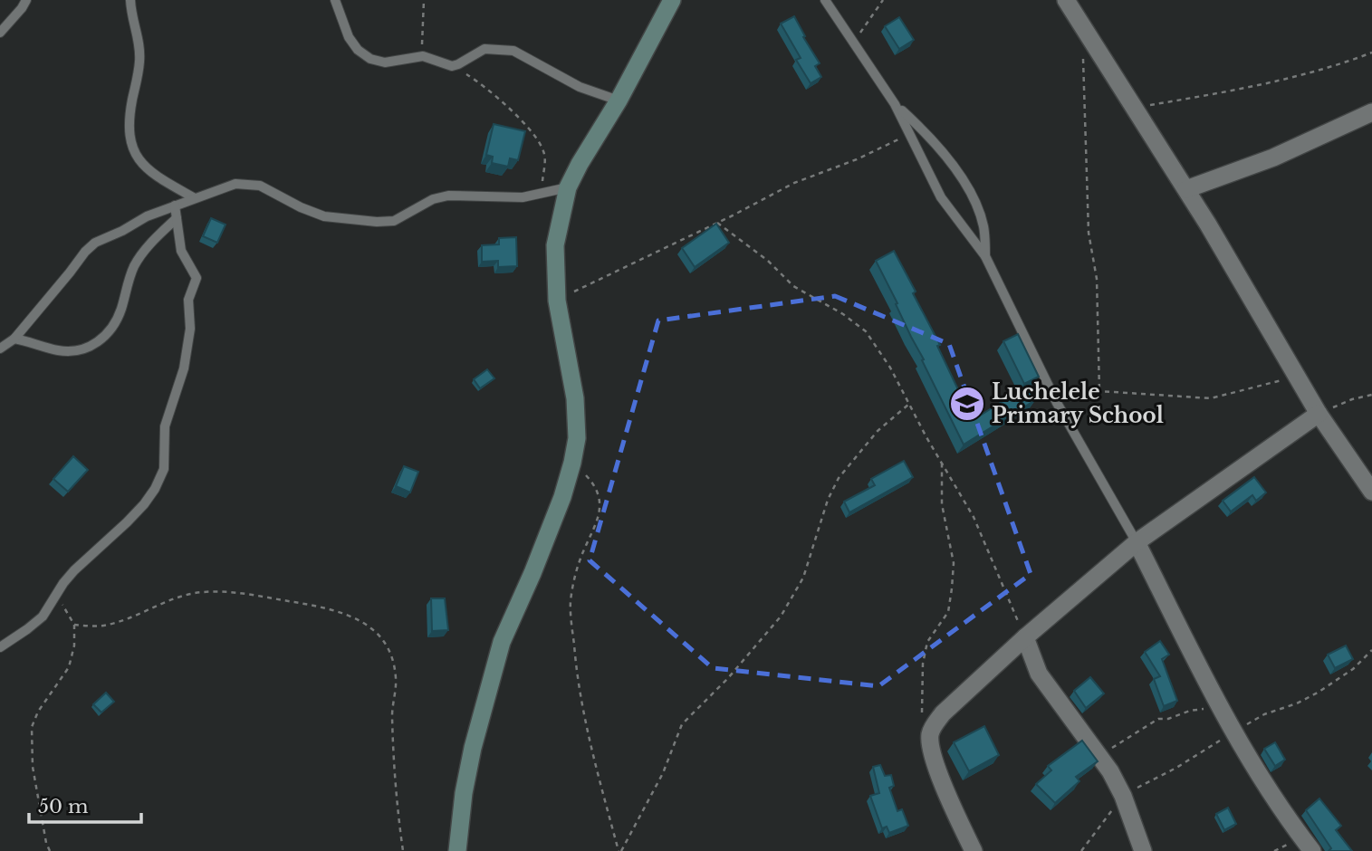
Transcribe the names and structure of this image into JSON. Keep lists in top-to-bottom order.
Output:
{
  "places": {
    "school or university": ["Luchelele Primary School"]
  },
  "scale_bar": "50 m"
}
